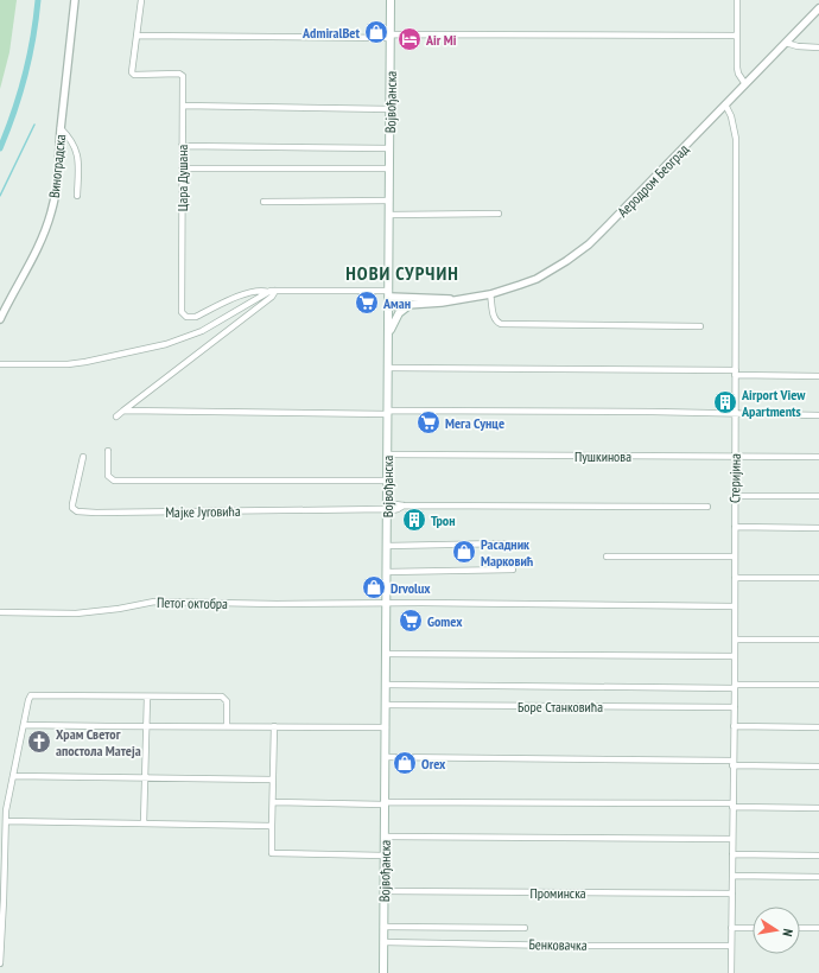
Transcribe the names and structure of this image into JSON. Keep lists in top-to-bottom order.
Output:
{
  "streets": {
    "main road": ["Војвођанска"],
    "street": [
      "Виноградска",
      "Цара Душана",
      "Аеродром Београд",
      "Пушкинова",
      "Стеријина",
      "Мајке Југовића",
      "Петог октобра",
      "Боре Станковића",
      "Проминска",
      "Бенковачка"
    ]
  },
  "crossings": [
    ["Војвођанска", "Аеродром Београд"],
    ["Војвођанска", "Пушкинова"],
    ["Војвођанска", "Мајке Југовића"],
    ["Војвођанска", "Петог октобра"],
    ["Војвођанска", "Боре Станковића"],
    ["Војвођанска", "Проминска"],
    ["Војвођанска", "Бенковачка"],
    ["Аеродром Београд", "Стеријина"],
    ["Пушкинова", "Стеријина"],
    ["Стеријина", "Петог октобра"],
    ["Стеријина", "Боре Станковића"],
    ["Стеријина", "Проминска"],
    ["Стеријина", "Бенковачка"]
  ],
  "districts": ["НОВИ СУРЧИН"],
  "places": {
    "shop": [
      "AdmiralBet",
      "Расадник Марковић",
      "Drvolux",
      "Orex"
    ],
    "hotel": ["Air Mi"],
    "supermarket": ["Аман", "Мега Сунце", "Gomex"],
    "building": ["Airport View Apartments", "Трон"],
    "church": ["Храм Светог апостола Матеја"]
  },
  "north": "right"
}
